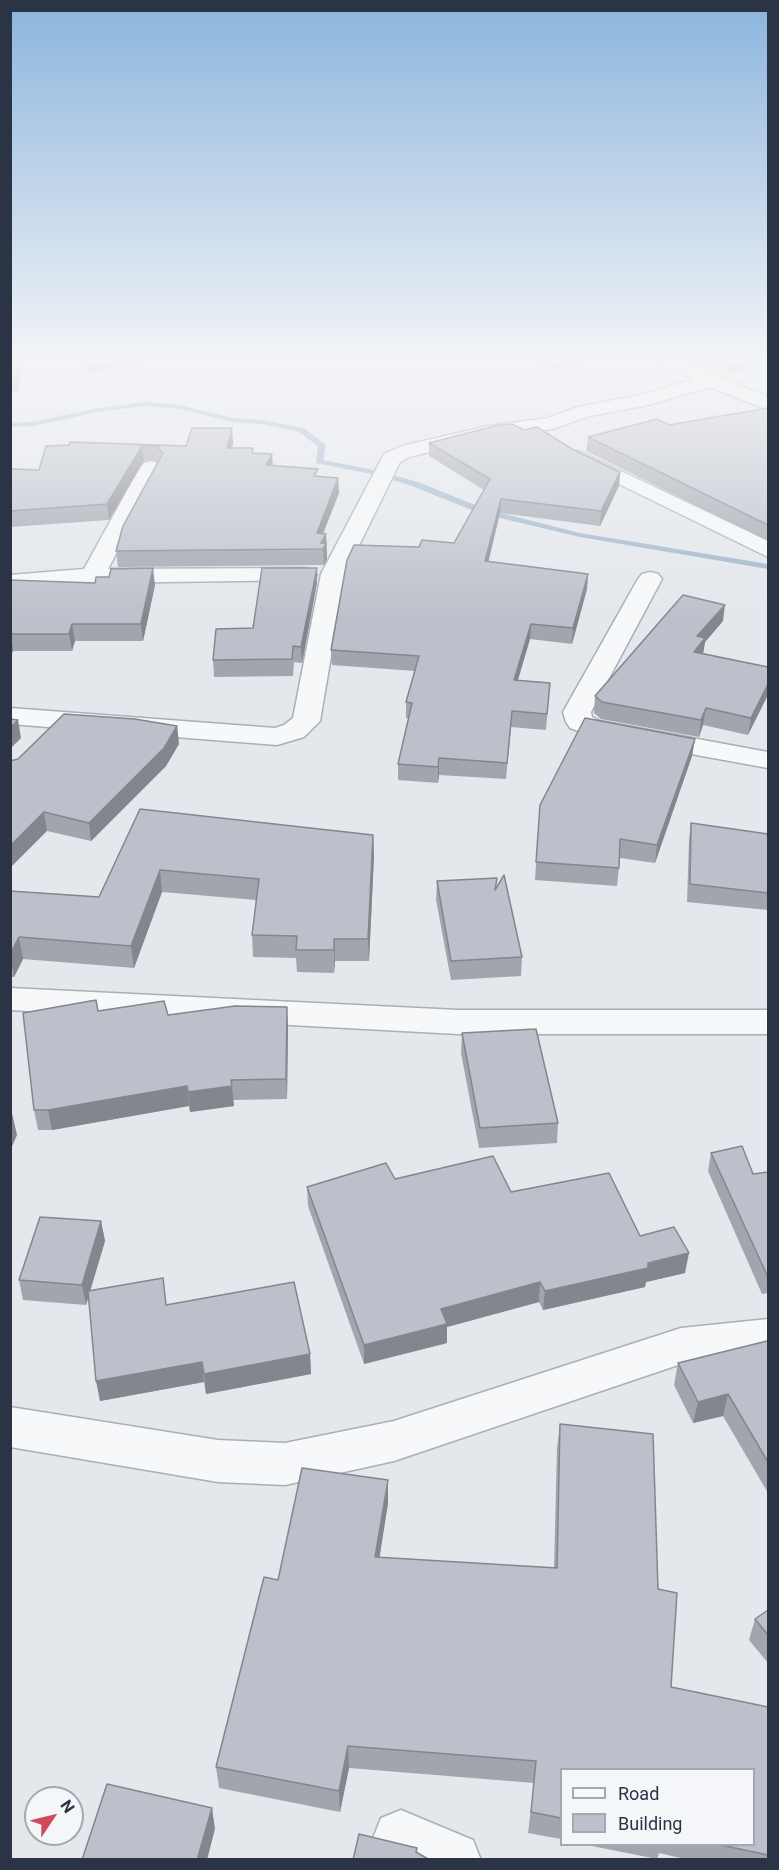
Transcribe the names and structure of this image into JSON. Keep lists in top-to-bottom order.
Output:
{
  "legend": ["Road", "Building"],
  "north": "top right"
}
